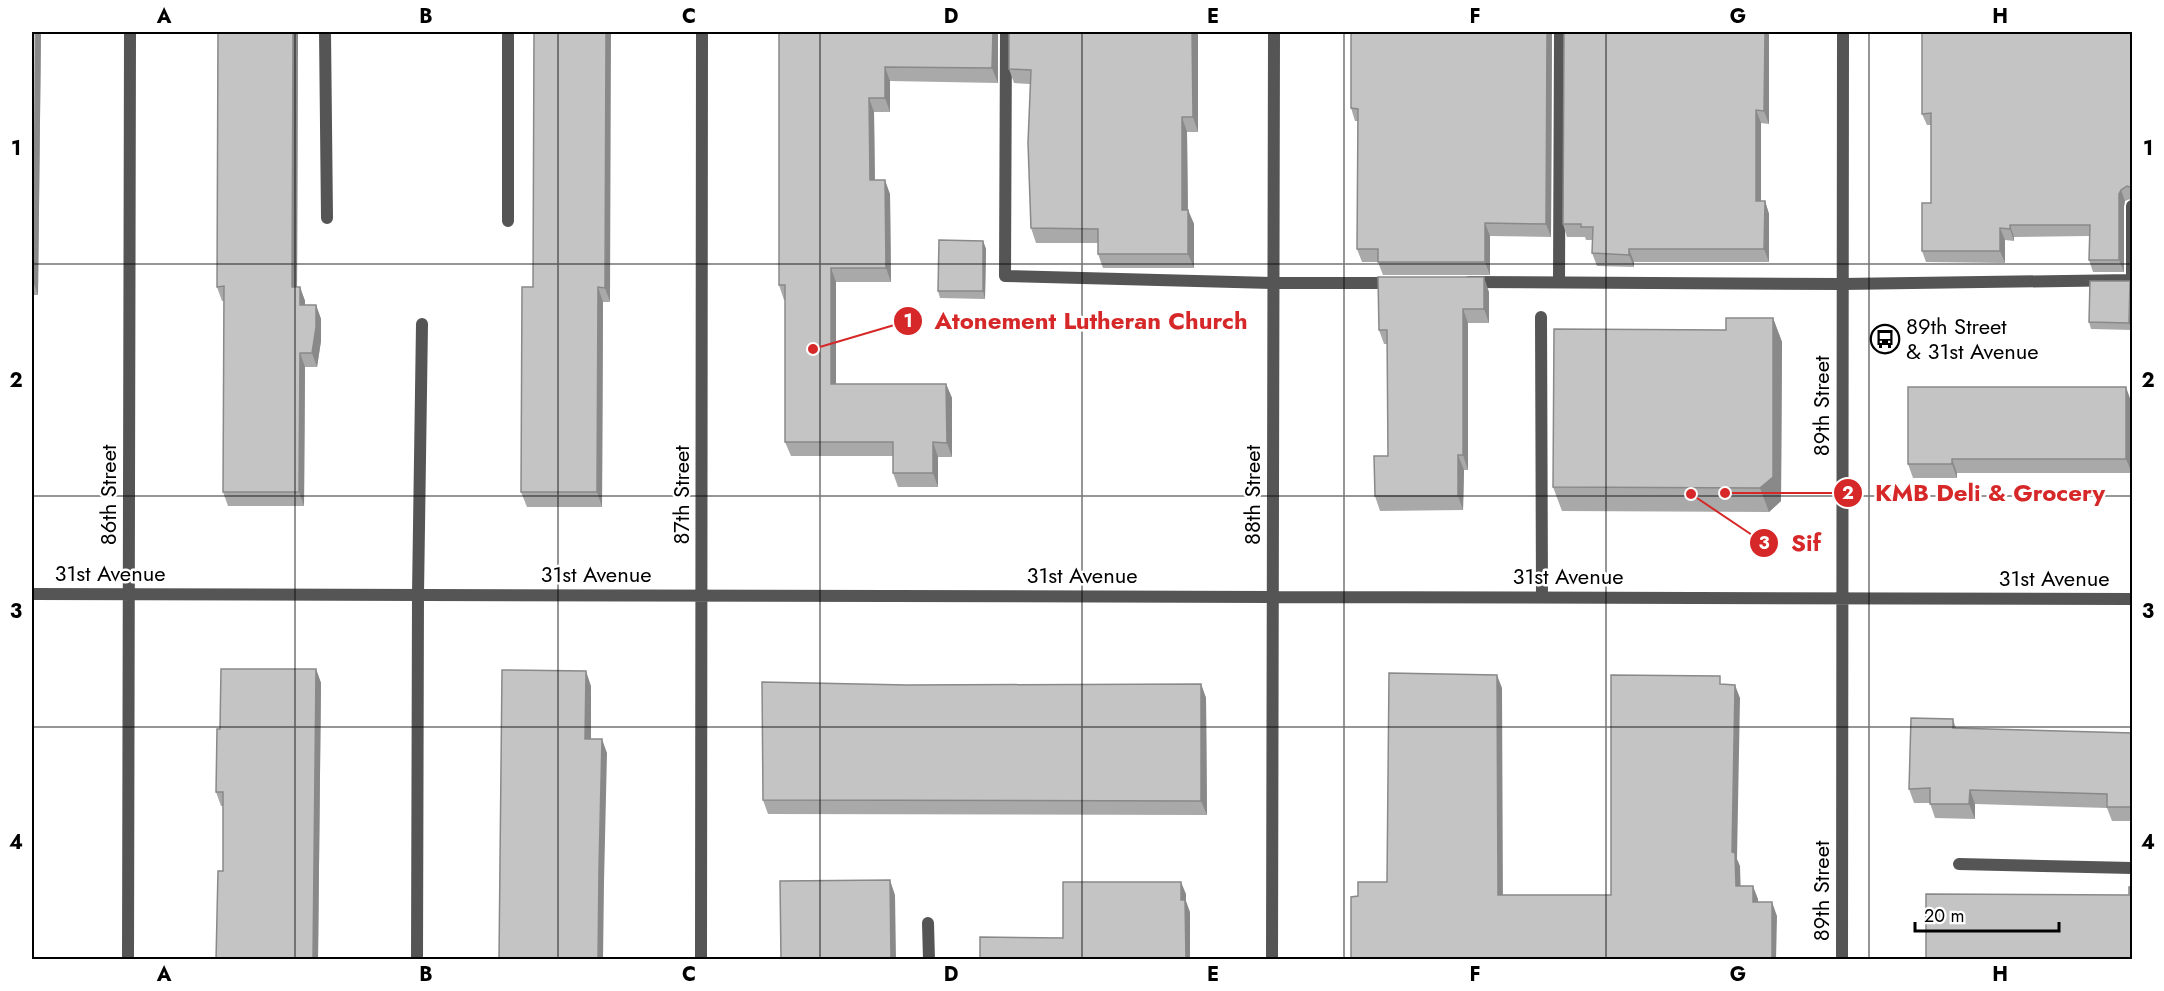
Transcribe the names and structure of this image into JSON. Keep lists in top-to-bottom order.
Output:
{
  "streets": {
    "street": [
      "89th Street",
      "86th Street",
      "87th Street",
      "88th Street",
      "31st Avenue"
    ]
  },
  "crossings": [
    ["89th Street", "31st Avenue"],
    ["86th Street", "31st Avenue"],
    ["87th Street", "31st Avenue"],
    ["88th Street", "31st Avenue"]
  ],
  "places": {
    "bus stop": ["89th Street & 31st Avenue"],
    "other": ["Atonement Lutheran Church", "KMB Deli & Grocery", "Sif"]
  },
  "scale_bar": "20 m",
  "grid": {
    "columns": [
      "A",
      "B",
      "C",
      "D",
      "E",
      "F",
      "G",
      "H"
    ],
    "rows": [
      "1",
      "2",
      "3",
      "4"
    ]
  }
}
